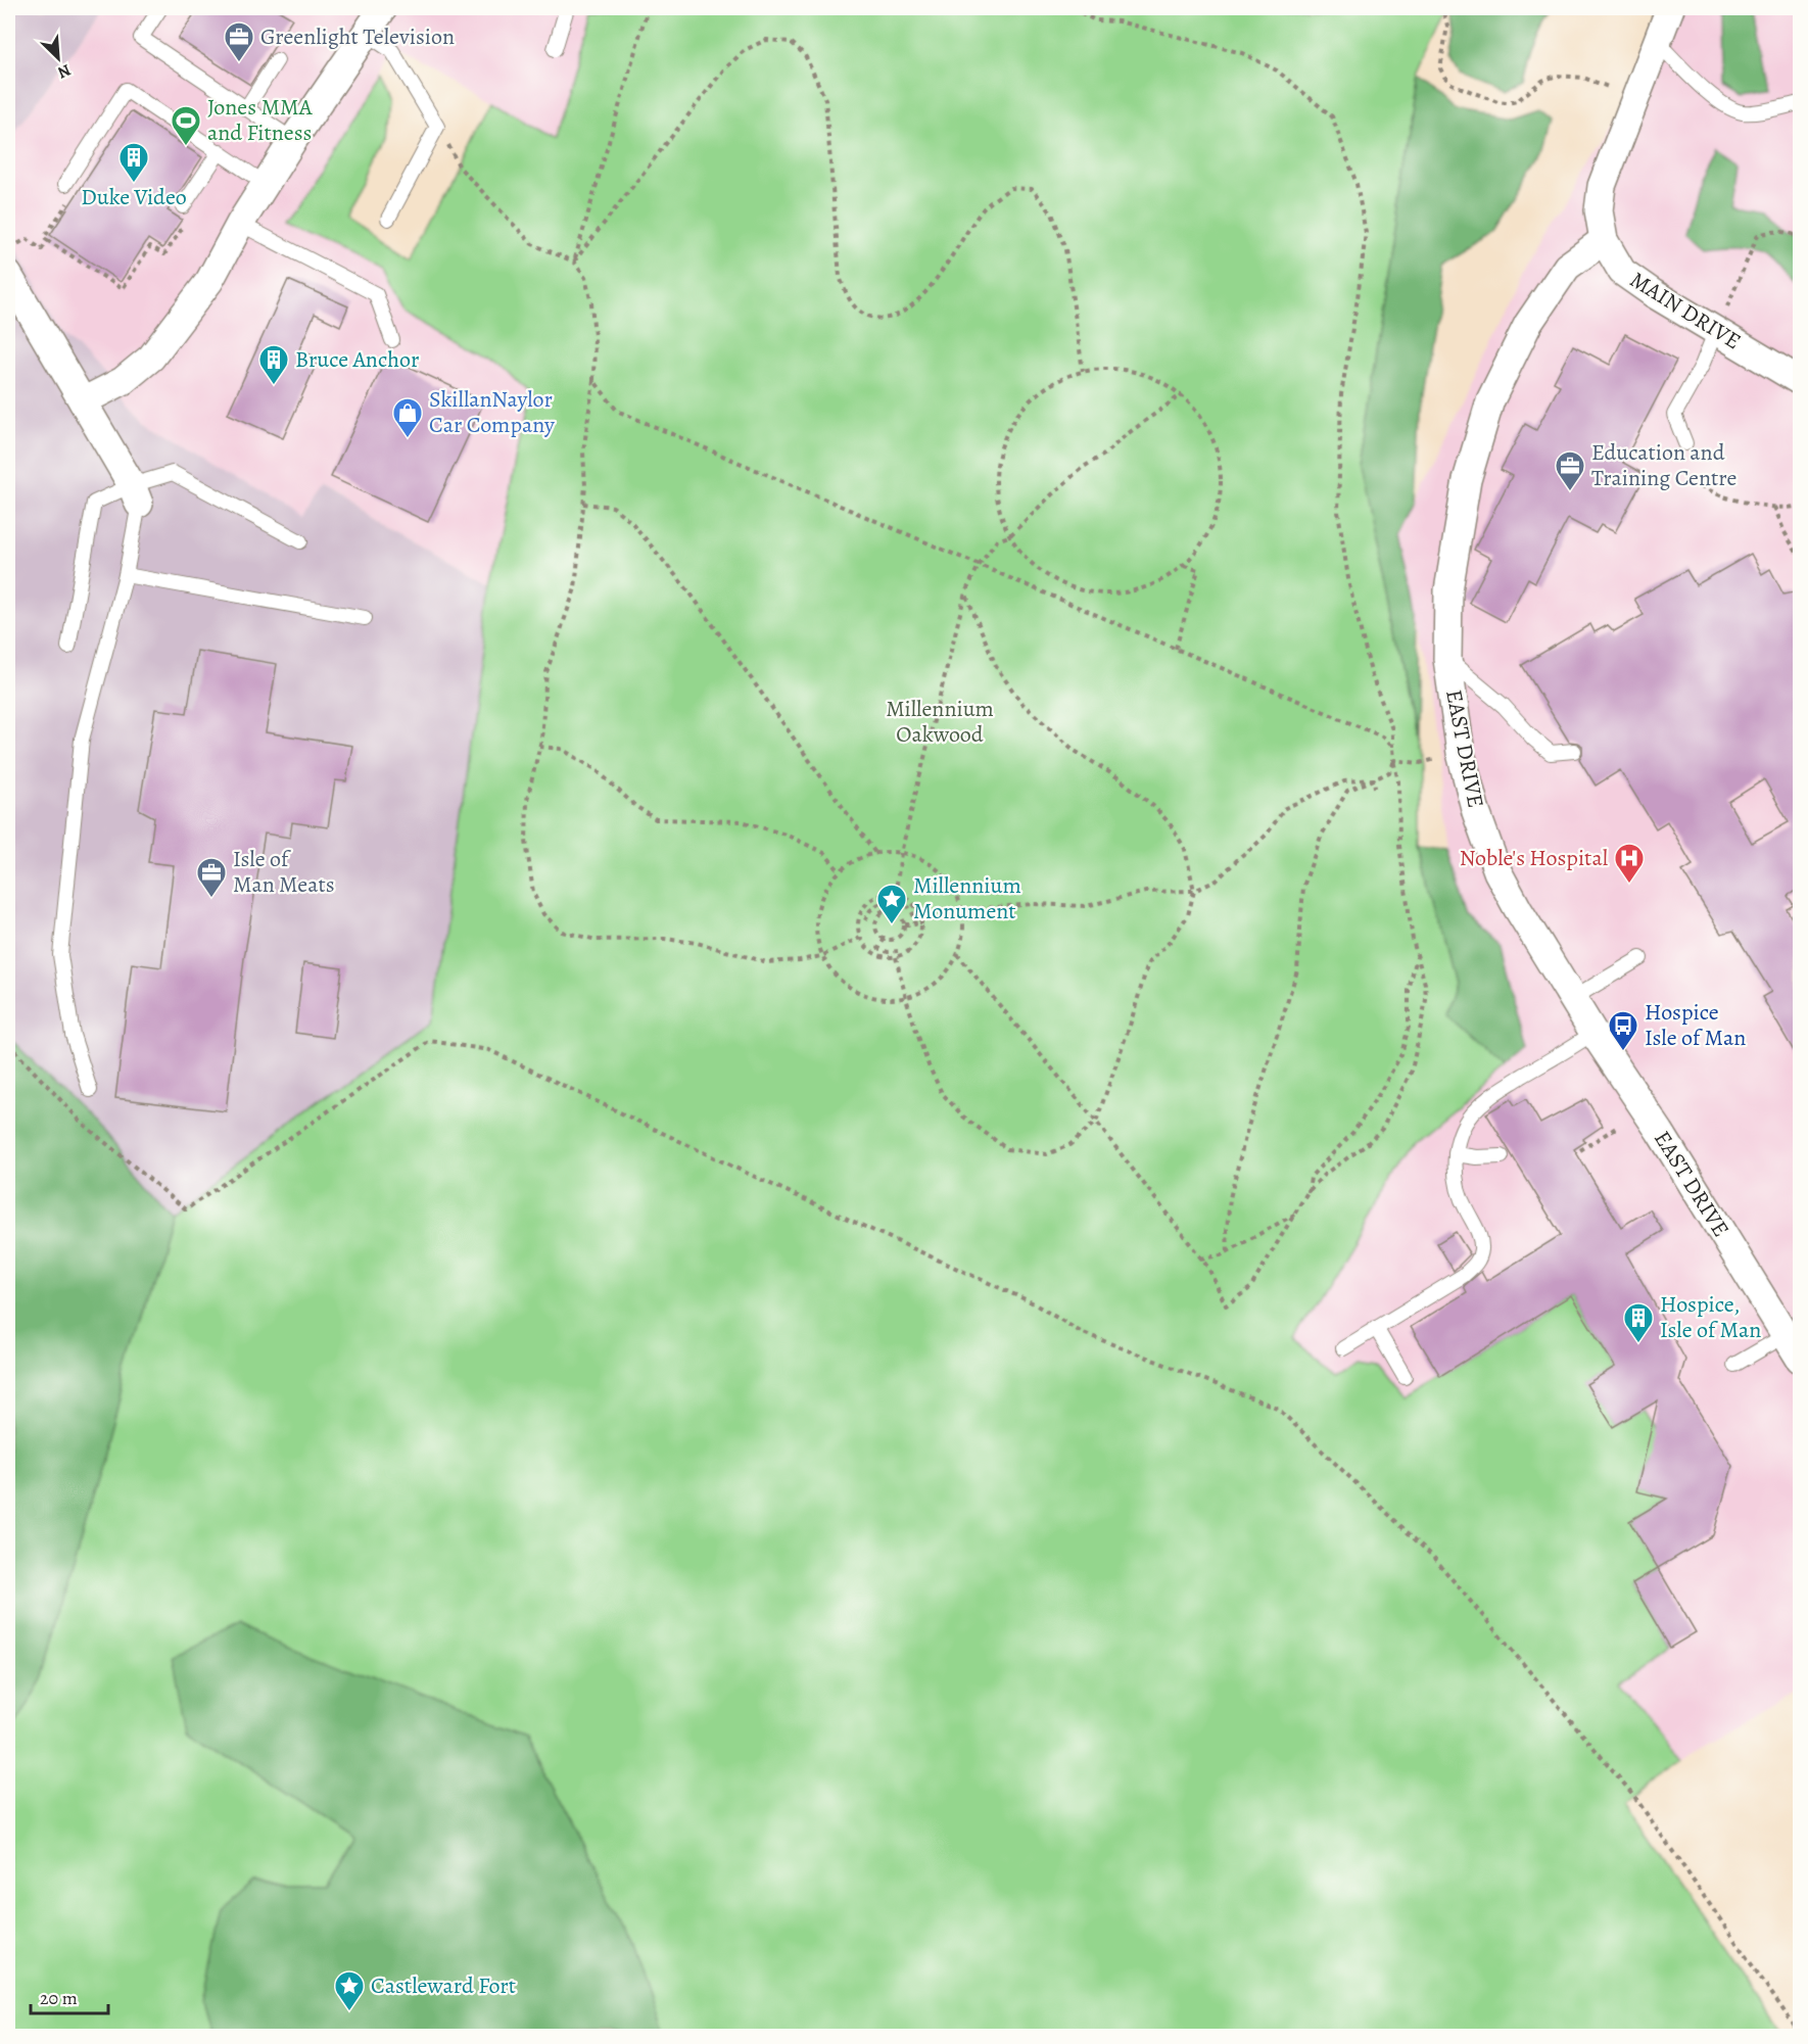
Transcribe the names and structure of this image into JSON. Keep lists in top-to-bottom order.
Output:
{
  "streets": {
    "street": ["MAIN DRIVE", "EAST DRIVE"]
  },
  "crossings": [
    ["MAIN DRIVE", "EAST DRIVE"]
  ],
  "parks": ["Millennium Oakwood"],
  "places": {
    "office": ["Greenlight Television", "Education and Training Centre", "Isle of Man Meats"],
    "sports": ["Jones MMA and Fitness"],
    "building": ["Duke Video", "Bruce Anchor", "Hospice, Isle of Man"],
    "shop": ["SkillanNaylor Car Company"],
    "hospital": ["Noble's Hospital"],
    "place": ["Millennium Monument", "Castleward Fort"],
    "bus stop": ["Hospice Isle of Man"]
  },
  "scale_bar": "20 m",
  "north": "bottom right"
}
